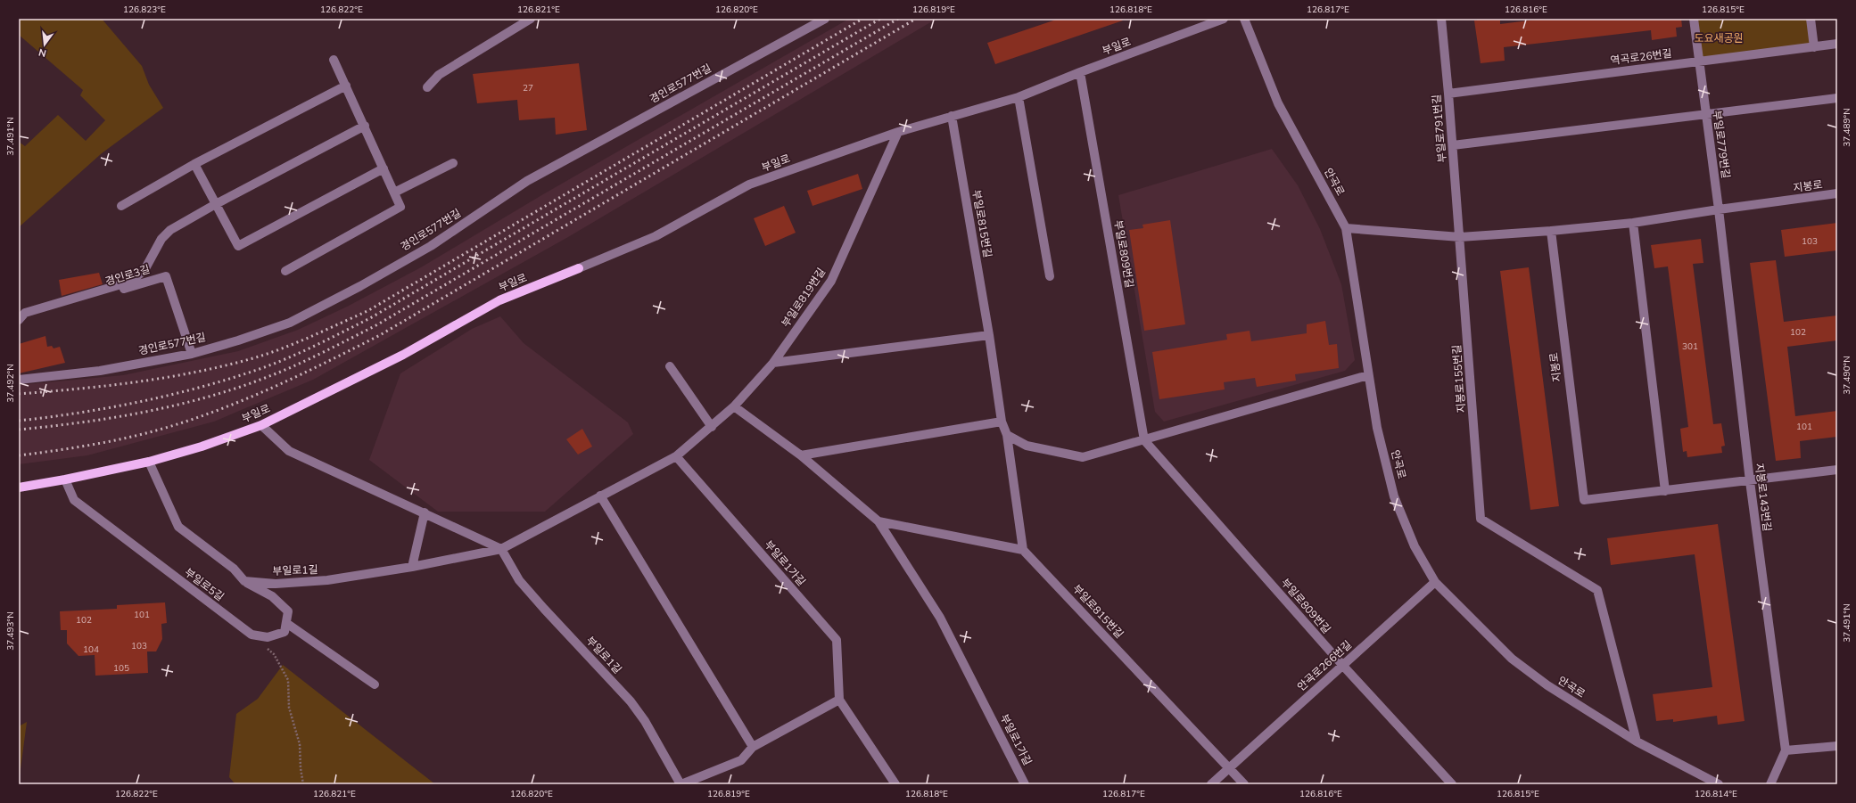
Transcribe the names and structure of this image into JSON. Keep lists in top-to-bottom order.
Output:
{
  "streets": {
    "main road": ["부일로"],
    "street": [
      "역곡로26번길",
      "경인로577번길",
      "부일로791번길",
      "부일로779번길",
      "안곡로",
      "지봉로",
      "부일로815번길",
      "부일로809번길",
      "경인로3길",
      "부일로819번길",
      "지봉로155번길",
      "지봉로143번길",
      "부일로1가길",
      "부일로1길",
      "부일로5길",
      "안곡로266번길"
    ]
  },
  "crossings": [
    ["부일로", "부일로815번길"],
    ["부일로", "부일로809번길"],
    ["부일로", "부일로819번길"],
    ["부일로", "부일로5길"],
    ["역곡로26번길", "부일로791번길"],
    ["역곡로26번길", "부일로779번길"],
    ["경인로577번길", "경인로3길"],
    ["부일로791번길", "지봉로"],
    ["부일로791번길", "지봉로155번길"],
    ["부일로779번길", "지봉로"],
    ["부일로779번길", "지봉로143번길"],
    ["안곡로", "지봉로"],
    ["안곡로", "지봉로155번길"],
    ["안곡로", "안곡로266번길"],
    ["지봉로", "지봉로155번길"],
    ["지봉로", "지봉로143번길"],
    ["부일로815번길", "부일로1가길"],
    ["부일로815번길", "안곡로266번길"],
    ["부일로809번길", "안곡로266번길"],
    ["부일로819번길", "부일로1가길"]
  ],
  "parks": ["도요새공원"],
  "house_numbers": [
    "27",
    "103",
    "102",
    "301",
    "101",
    "101",
    "102",
    "103",
    "104",
    "105"
  ],
  "north": "bottom",
  "coordinates": [
    "126.823°E",
    "126.822°E",
    "126.821°E",
    "126.820°E",
    "126.819°E",
    "126.818°E",
    "126.817°E",
    "126.816°E",
    "126.815°E",
    "37.489°N",
    "37.491°N",
    "37.490°N",
    "37.492°N",
    "37.493°N",
    "126.814°E"
  ]
}
